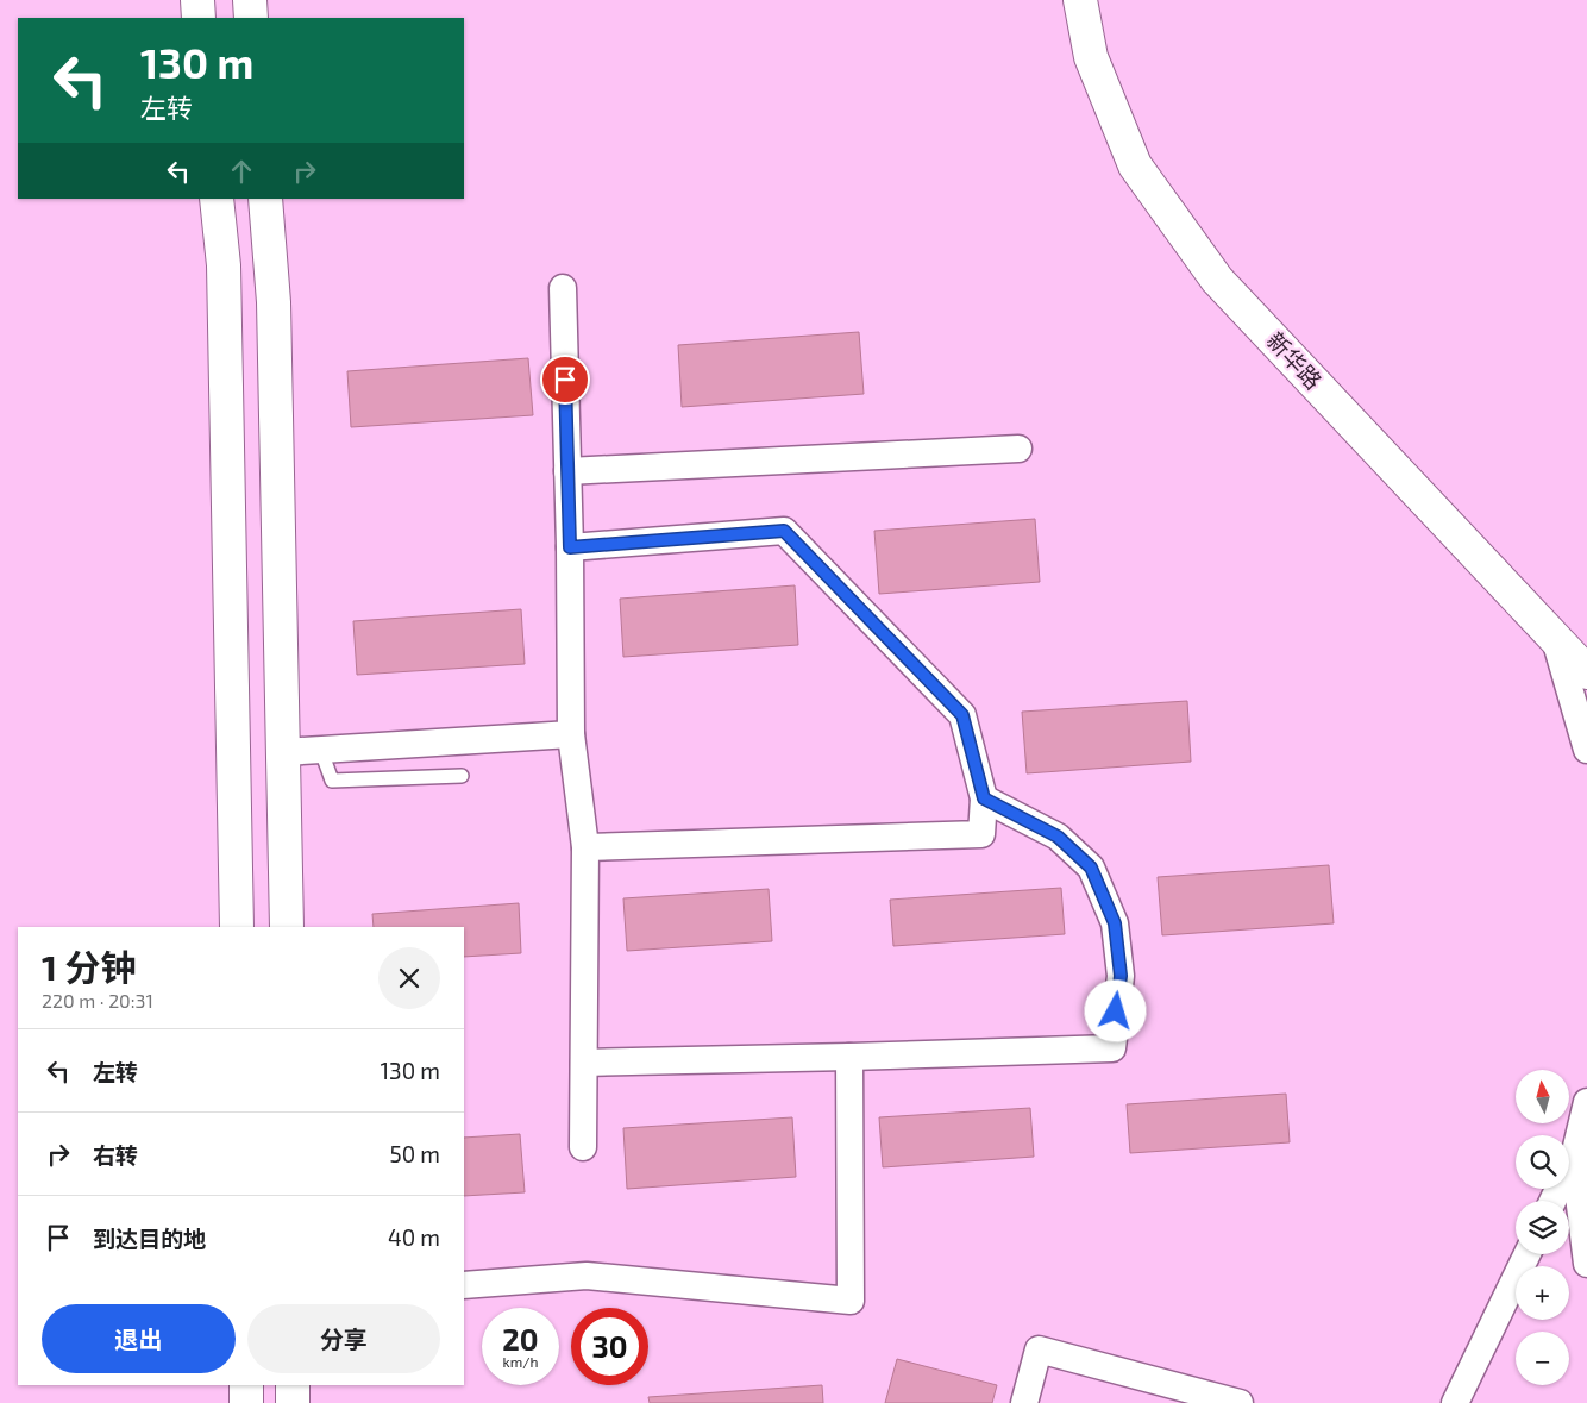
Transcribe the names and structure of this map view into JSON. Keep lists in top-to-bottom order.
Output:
{
  "streets": {
    "main road": ["新华路"]
  },
  "north": "top",
  "page": {
    "turn": ["130 m", "左转"],
    "heading": ["1 分钟", "220 m · 20:31"],
    "list": [
      {
        "name": "左转",
        "value": "130 m"
      },
      {
        "name": "右转",
        "value": "50 m"
      },
      {
        "name": "到达目的地",
        "value": "40 m"
      }
    ],
    "map_buttons": ["+", "−"],
    "buttons": ["退出", "分享"],
    "speed": "20 km/h",
    "limit": "30"
  }
}
